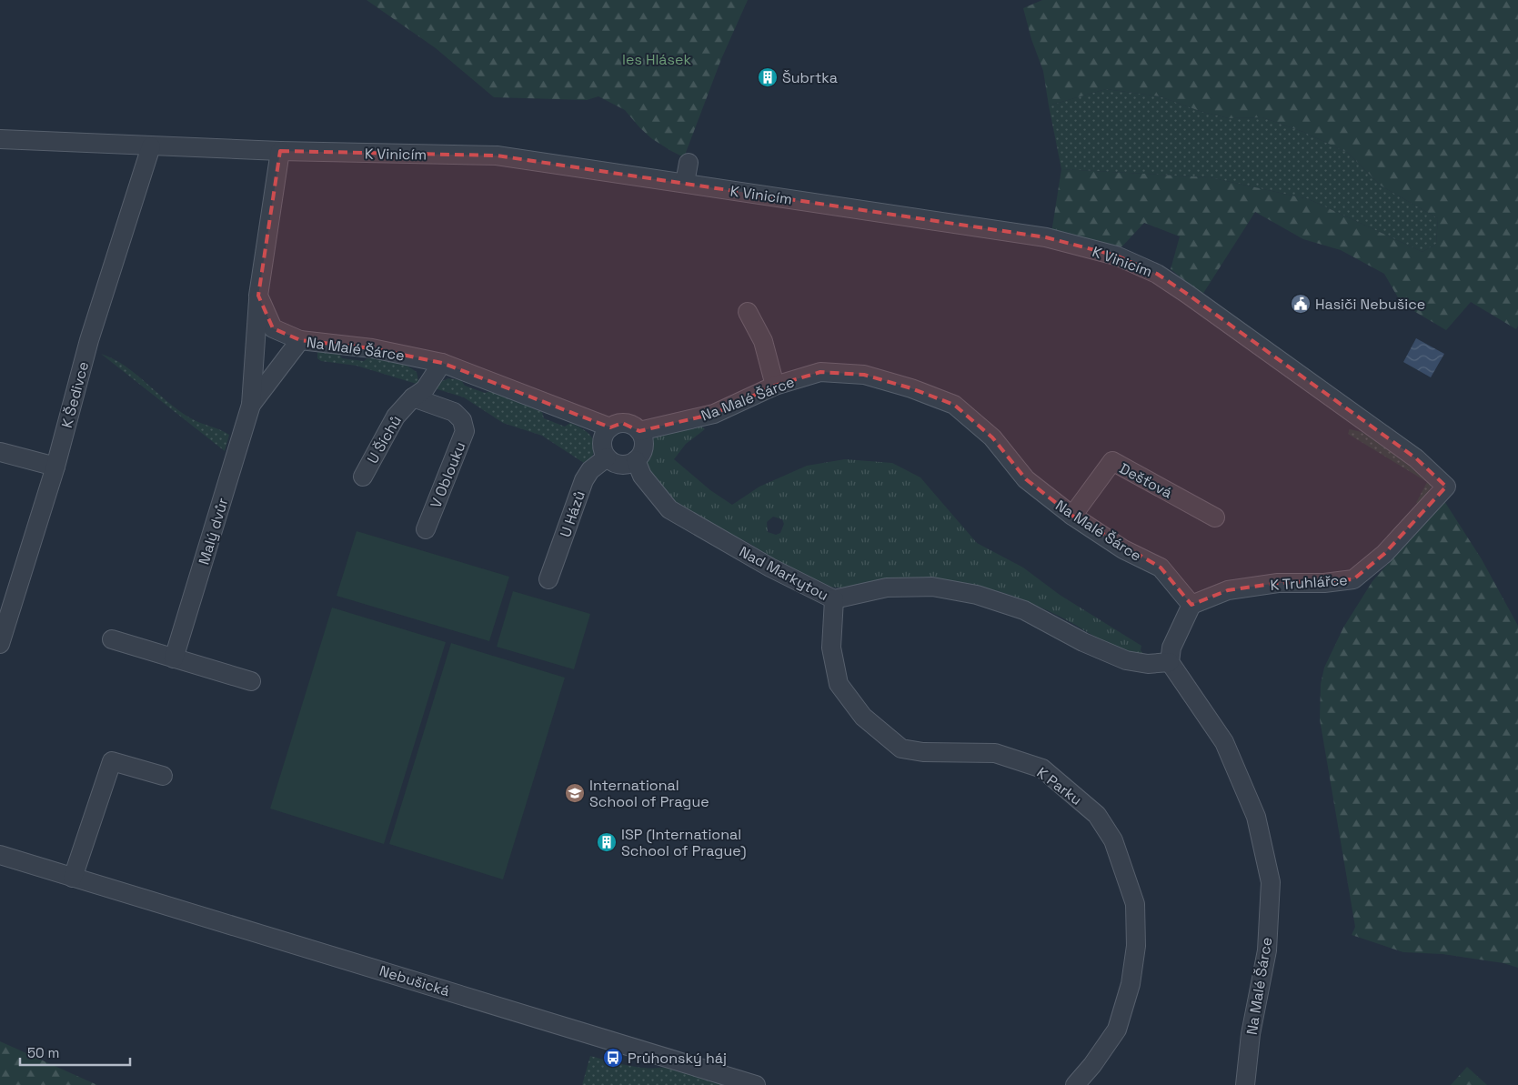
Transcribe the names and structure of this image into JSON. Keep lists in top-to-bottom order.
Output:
{
  "streets": {
    "street": [
      "K Vinicím",
      "Na Malé Šárce",
      "K Šedivce",
      "U Šíchů",
      "V Oblouku",
      "Dešťová",
      "U Házů",
      "Malý dvůr",
      "Nad Markytou",
      "K Truhlářce",
      "K Parku",
      "Nebušická"
    ]
  },
  "crossings": [
    ["K Vinicím", "K Šedivce"],
    ["K Vinicím", "K Truhlářce"],
    ["Na Malé Šárce", "U Šíchů"],
    ["Na Malé Šárce", "Dešťová"],
    ["Na Malé Šárce", "U Házů"],
    ["Na Malé Šárce", "Malý dvůr"],
    ["Na Malé Šárce", "Nad Markytou"],
    ["Na Malé Šárce", "K Truhlářce"],
    ["U Šíchů", "V Oblouku"],
    ["U Házů", "Nad Markytou"],
    ["Nad Markytou", "K Parku"]
  ],
  "parks": ["les Hlásek"],
  "places": {
    "building": ["Šubrtka", "ISP (International School of Prague)"],
    "public building": ["Hasiči Nebušice"],
    "school or university": ["International School of Prague"],
    "bus stop": ["Průhonský háj"]
  },
  "scale_bar": "50 m"
}
